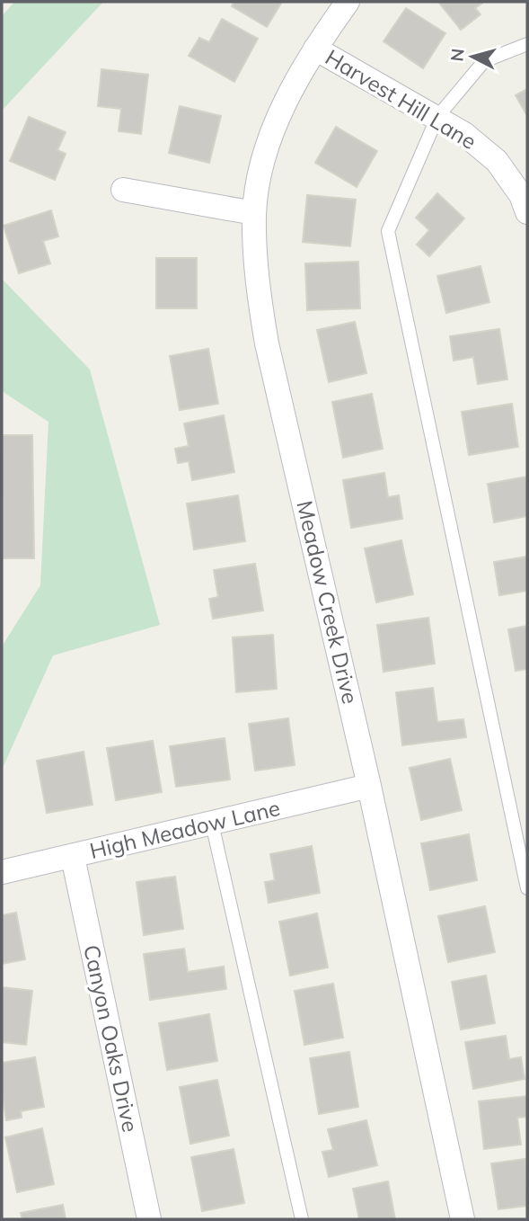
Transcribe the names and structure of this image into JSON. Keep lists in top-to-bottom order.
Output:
{
  "streets": {
    "street": [
      "Harvest Hill Lane",
      "Meadow Creek Drive",
      "High Meadow Lane",
      "Canyon Oaks Drive"
    ]
  },
  "crossings": [
    ["Harvest Hill Lane", "Meadow Creek Drive"],
    ["Meadow Creek Drive", "High Meadow Lane"],
    ["High Meadow Lane", "Canyon Oaks Drive"]
  ],
  "north": "left"
}
